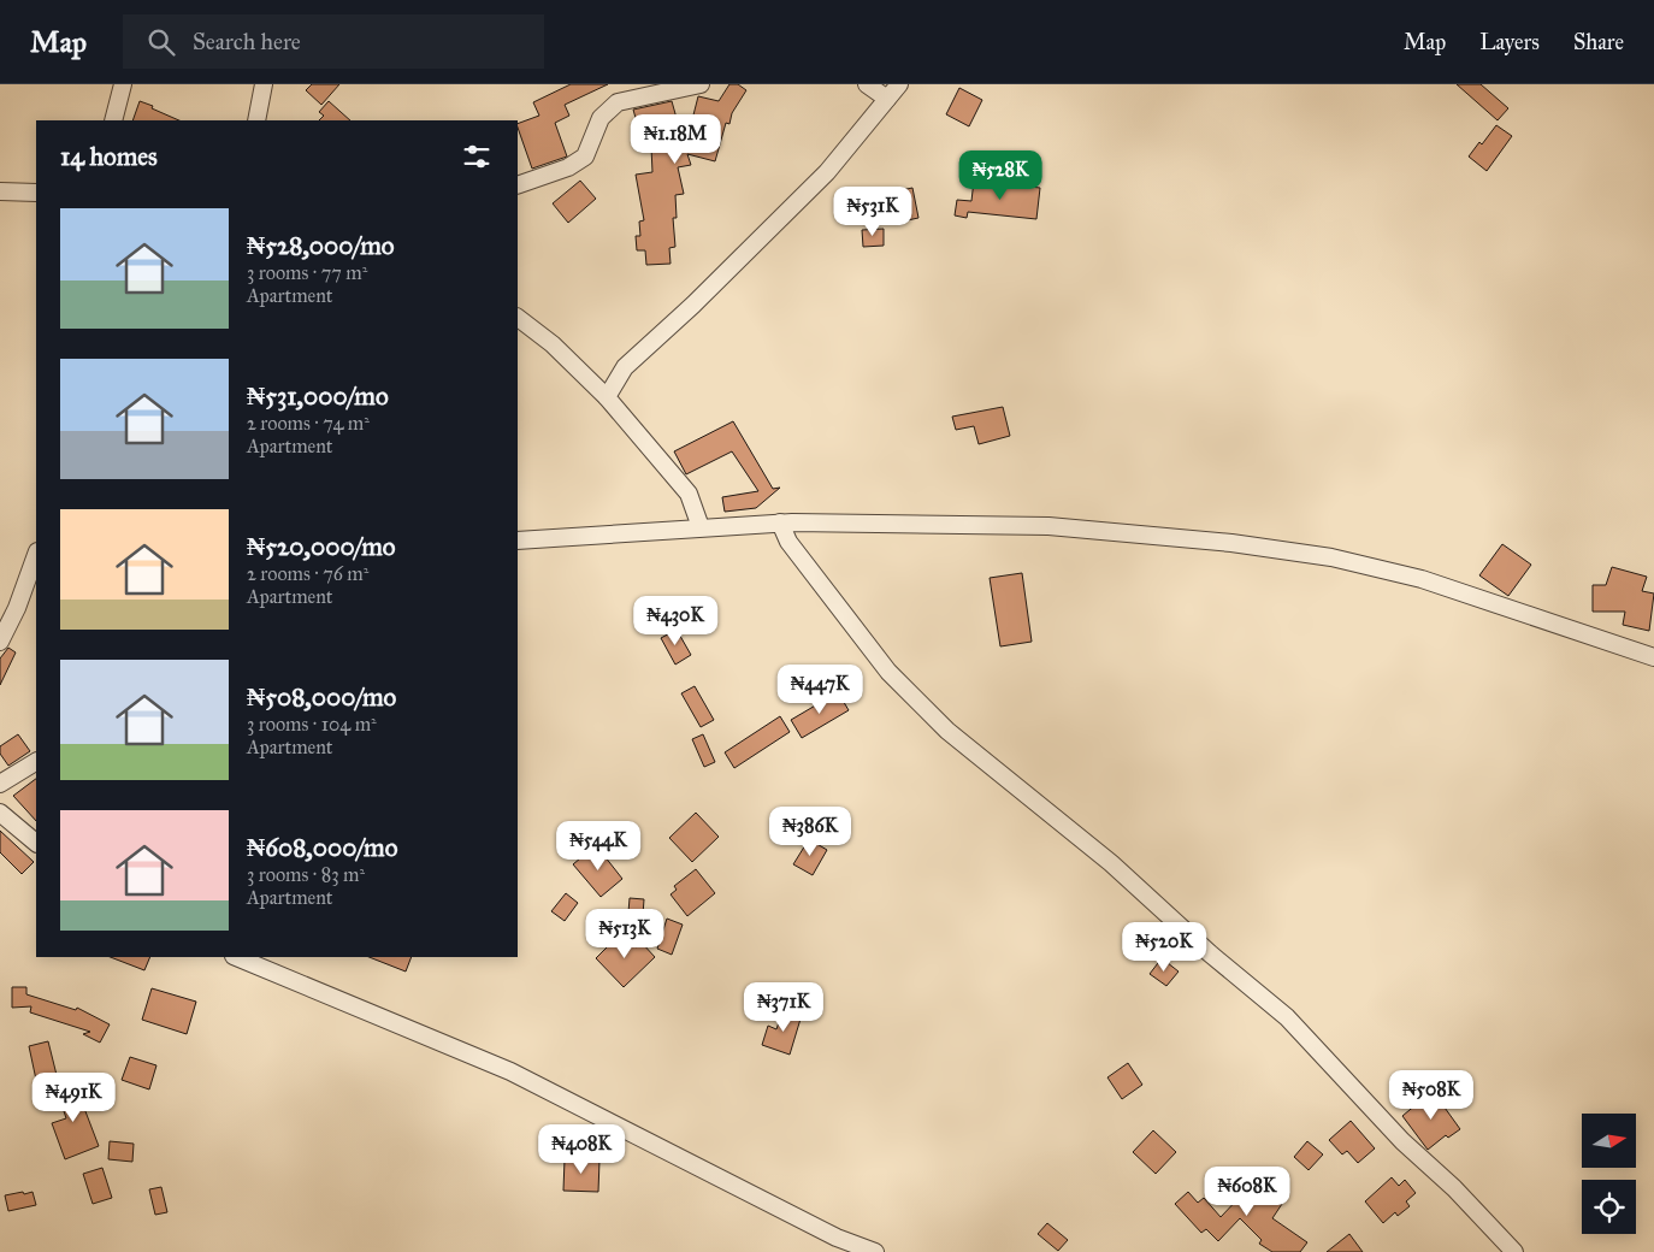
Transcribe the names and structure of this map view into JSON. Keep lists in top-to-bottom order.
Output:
{
  "north": "right",
  "page": {
    "header": "Map",
    "search": "Search here",
    "nav": ["Map", "Layers", "Share"],
    "price": [
      "₦1.18M",
      "₦528K",
      "₦531K",
      "₦430K",
      "₦447K",
      "₦386K",
      "₦544K",
      "₦513K",
      "₦520K",
      "₦371K",
      "₦508K",
      "₦491K",
      "₦408K",
      "₦608K"
    ],
    "heading": "14 homes",
    "list": [
      {
        "name": "₦528,000/mo",
        "note": "3 rooms · 77 m² · Apartment"
      },
      {
        "name": "₦531,000/mo",
        "note": "2 rooms · 74 m² · Apartment"
      },
      {
        "name": "₦520,000/mo",
        "note": "2 rooms · 76 m² · Apartment"
      },
      {
        "name": "₦508,000/mo",
        "note": "3 rooms · 104 m² · Apartment"
      },
      {
        "name": "₦608,000/mo",
        "note": "3 rooms · 83 m² · Apartment"
      }
    ]
  }
}
